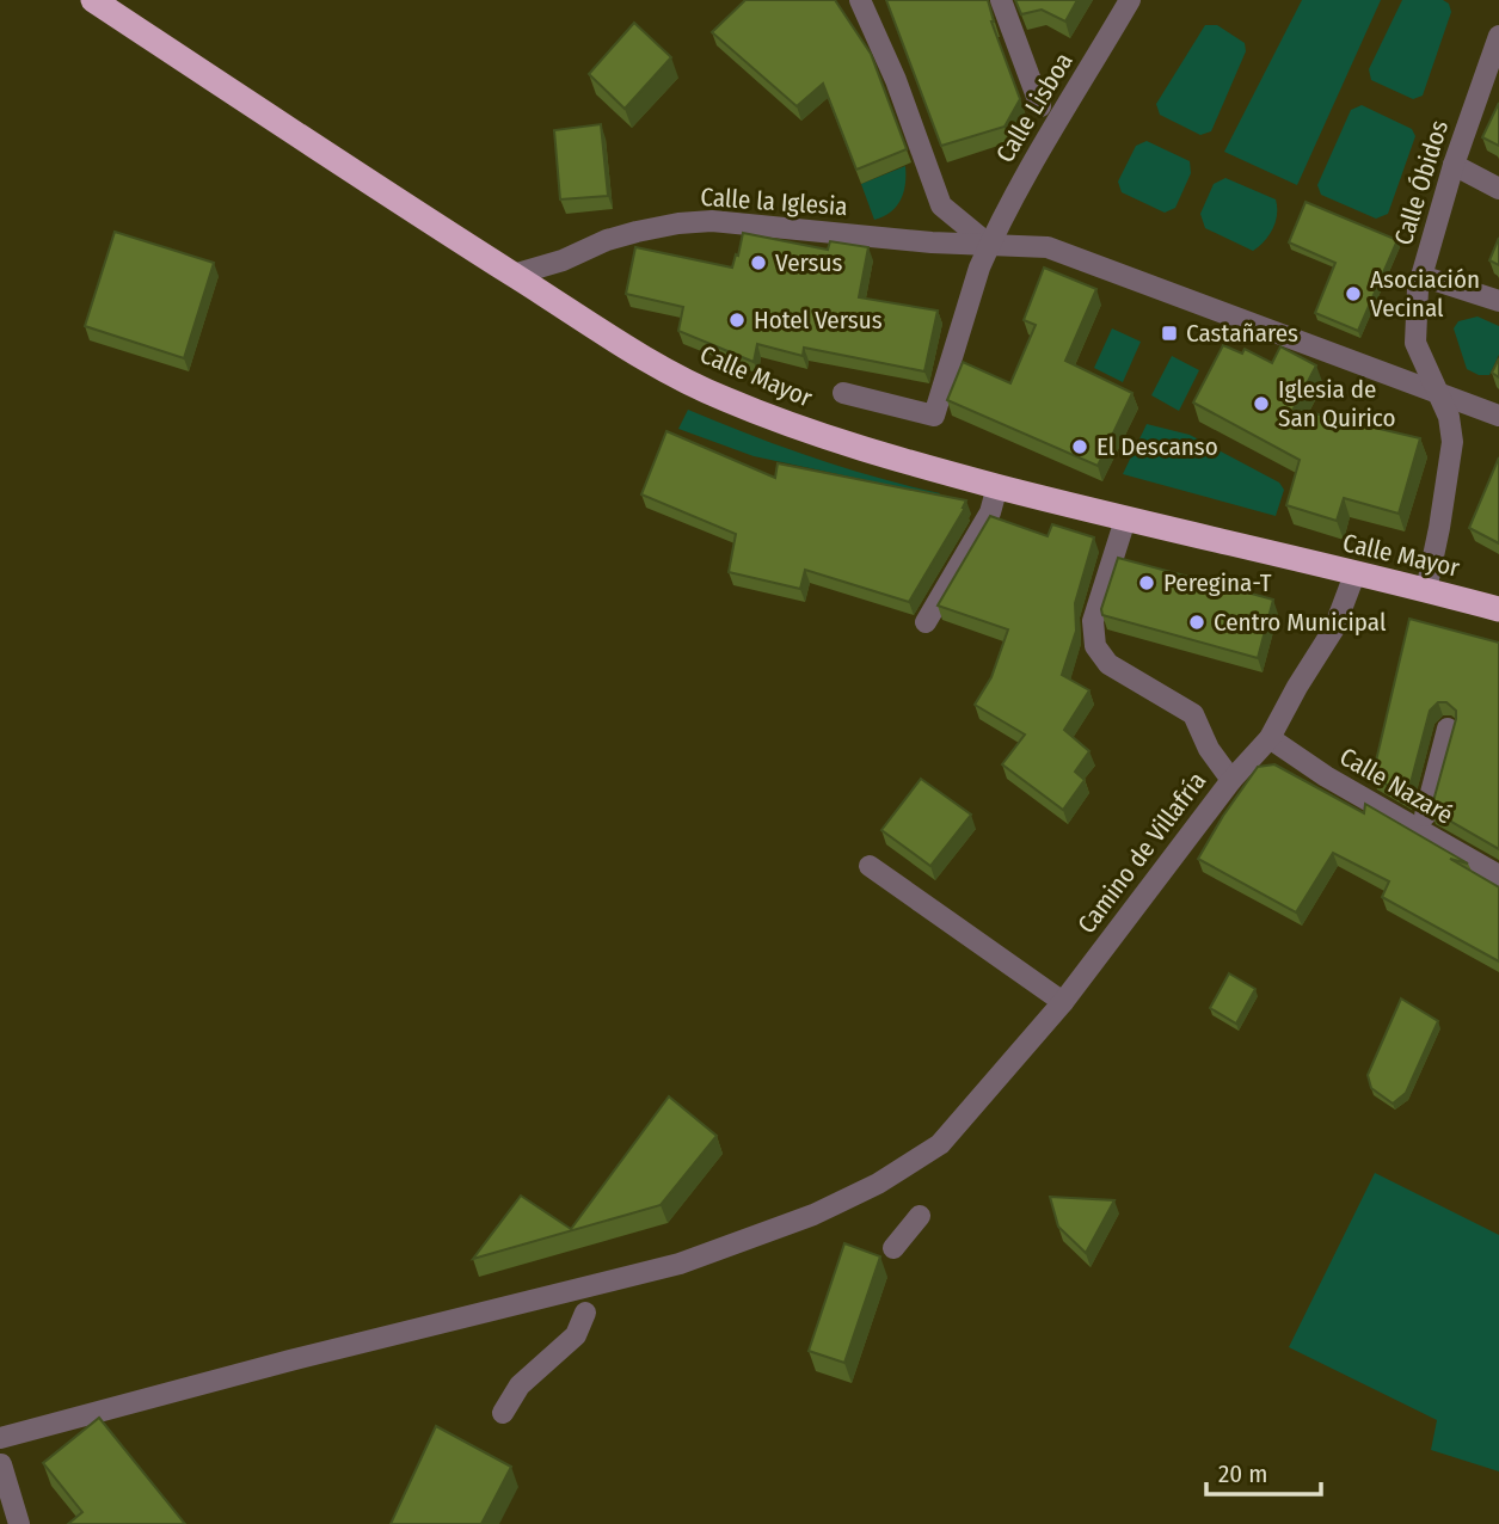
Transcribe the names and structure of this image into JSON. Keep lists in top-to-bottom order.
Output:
{
  "streets": {
    "highway": ["Calle Mayor"],
    "street": [
      "Calle Lisboa",
      "Calle Óbidos",
      "Calle la Iglesia",
      "Calle Nazaré",
      "Camino de Villafría"
    ]
  },
  "crossings": [
    ["Calle Lisboa", "Calle la Iglesia"],
    ["Calle Óbidos", "Calle la Iglesia"],
    ["Calle Óbidos", "Calle Mayor"],
    ["Calle la Iglesia", "Calle Mayor"],
    ["Calle Mayor", "Camino de Villafría"],
    ["Calle Nazaré", "Camino de Villafría"]
  ],
  "places": {
    "other": [
      "Versus",
      "Asociación Vecinal",
      "Hotel Versus",
      "Iglesia de San Quirico",
      "El Descanso",
      "Peregina-T",
      "Centro Municipal"
    ],
    "transit": ["Castañares"]
  },
  "scale_bar": "20 m"
}
